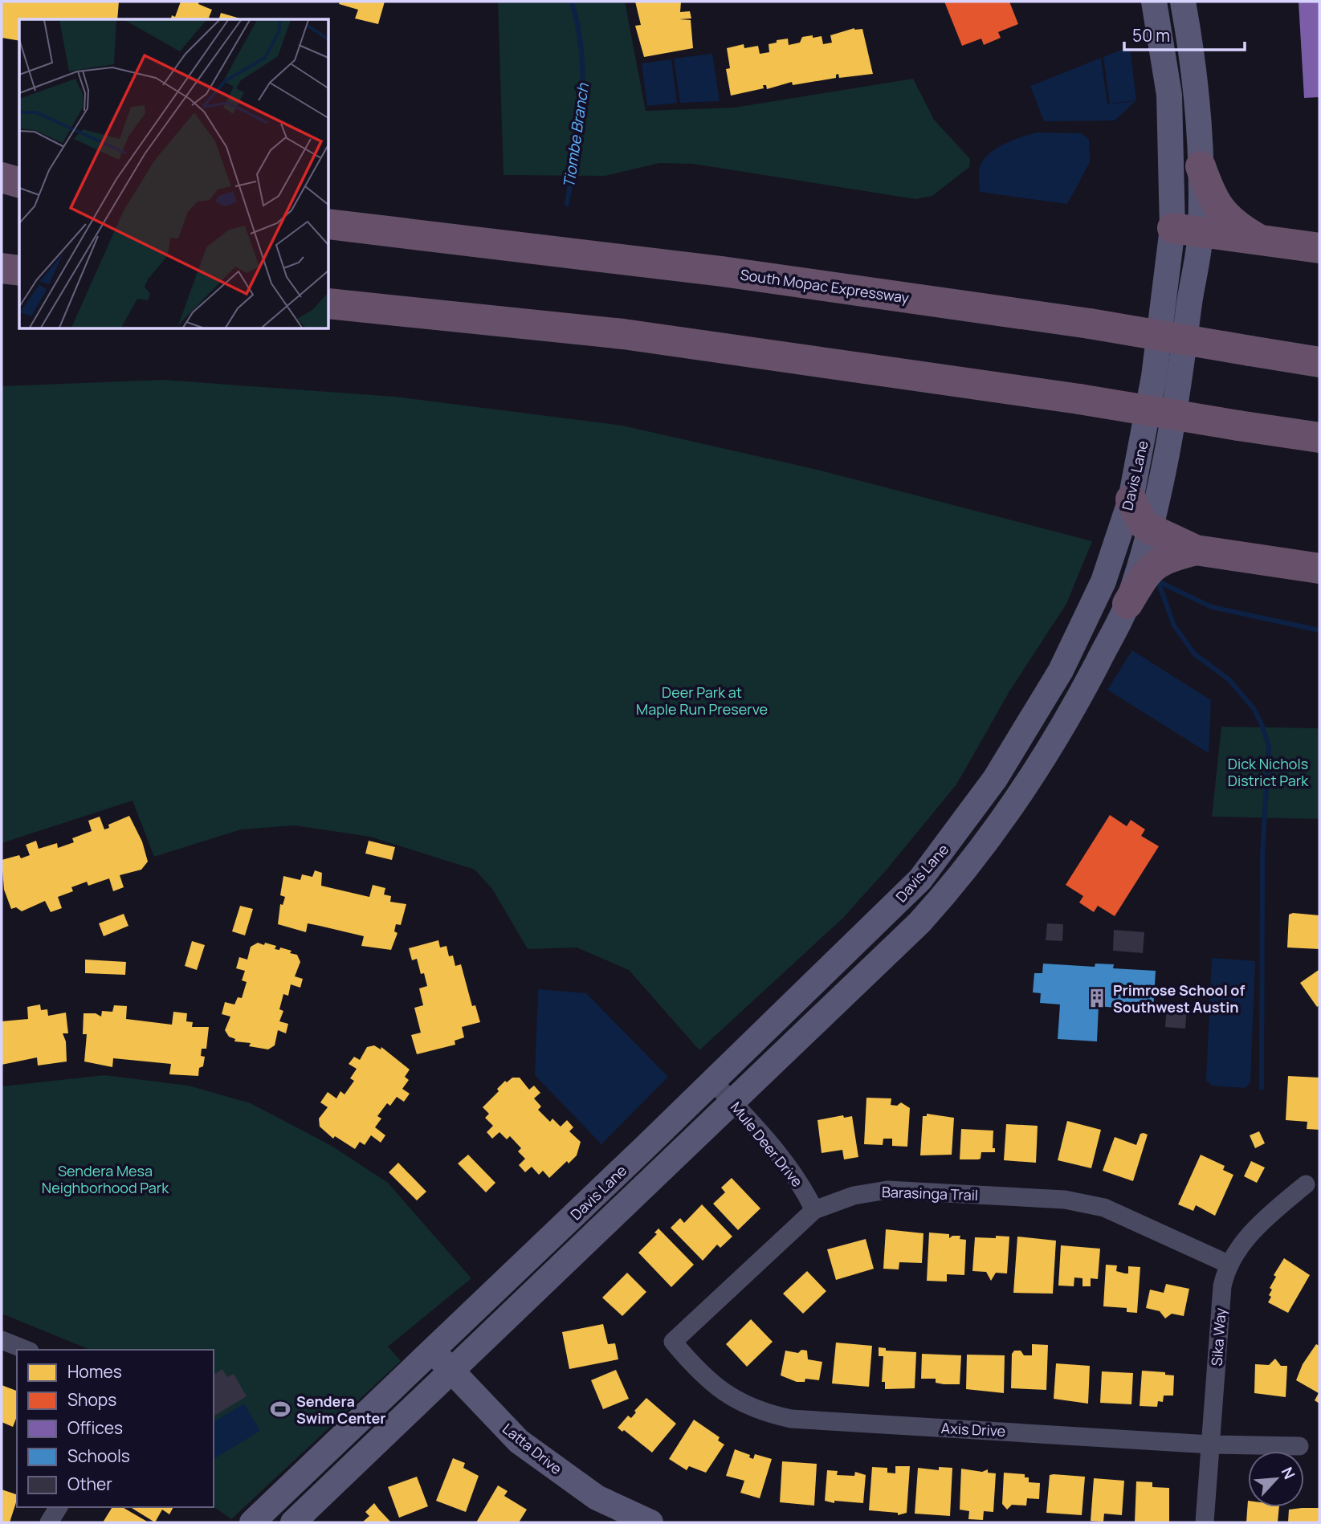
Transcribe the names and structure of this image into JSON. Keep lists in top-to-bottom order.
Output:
{
  "streets": {
    "highway": ["South Mopac Expressway"],
    "main road": ["Davis Lane", "Latta Drive"],
    "street": [
      "Mule Deer Drive",
      "Barasinga Trail",
      "Sika Way",
      "Axis Drive"
    ]
  },
  "crossings": [
    ["Davis Lane", "Mule Deer Drive"],
    ["Davis Lane", "Latta Drive"],
    ["Mule Deer Drive", "Barasinga Trail"],
    ["Barasinga Trail", "Sika Way"],
    ["Barasinga Trail", "Axis Drive"],
    ["Sika Way", "Axis Drive"]
  ],
  "water": ["Tiombe Branch"],
  "parks": ["Deer Park at Maple Run Preserve", "Dick Nichols District Park", "Sendera Mesa Neighborhood Park"],
  "places": {
    "building": ["Primrose School of Southwest Austin"],
    "sports": ["Sendera Swim Center"]
  },
  "legend": [
    "Homes",
    "Shops",
    "Offices",
    "Schools",
    "Other"
  ],
  "scale_bar": "50 m",
  "north": "top right"
}
